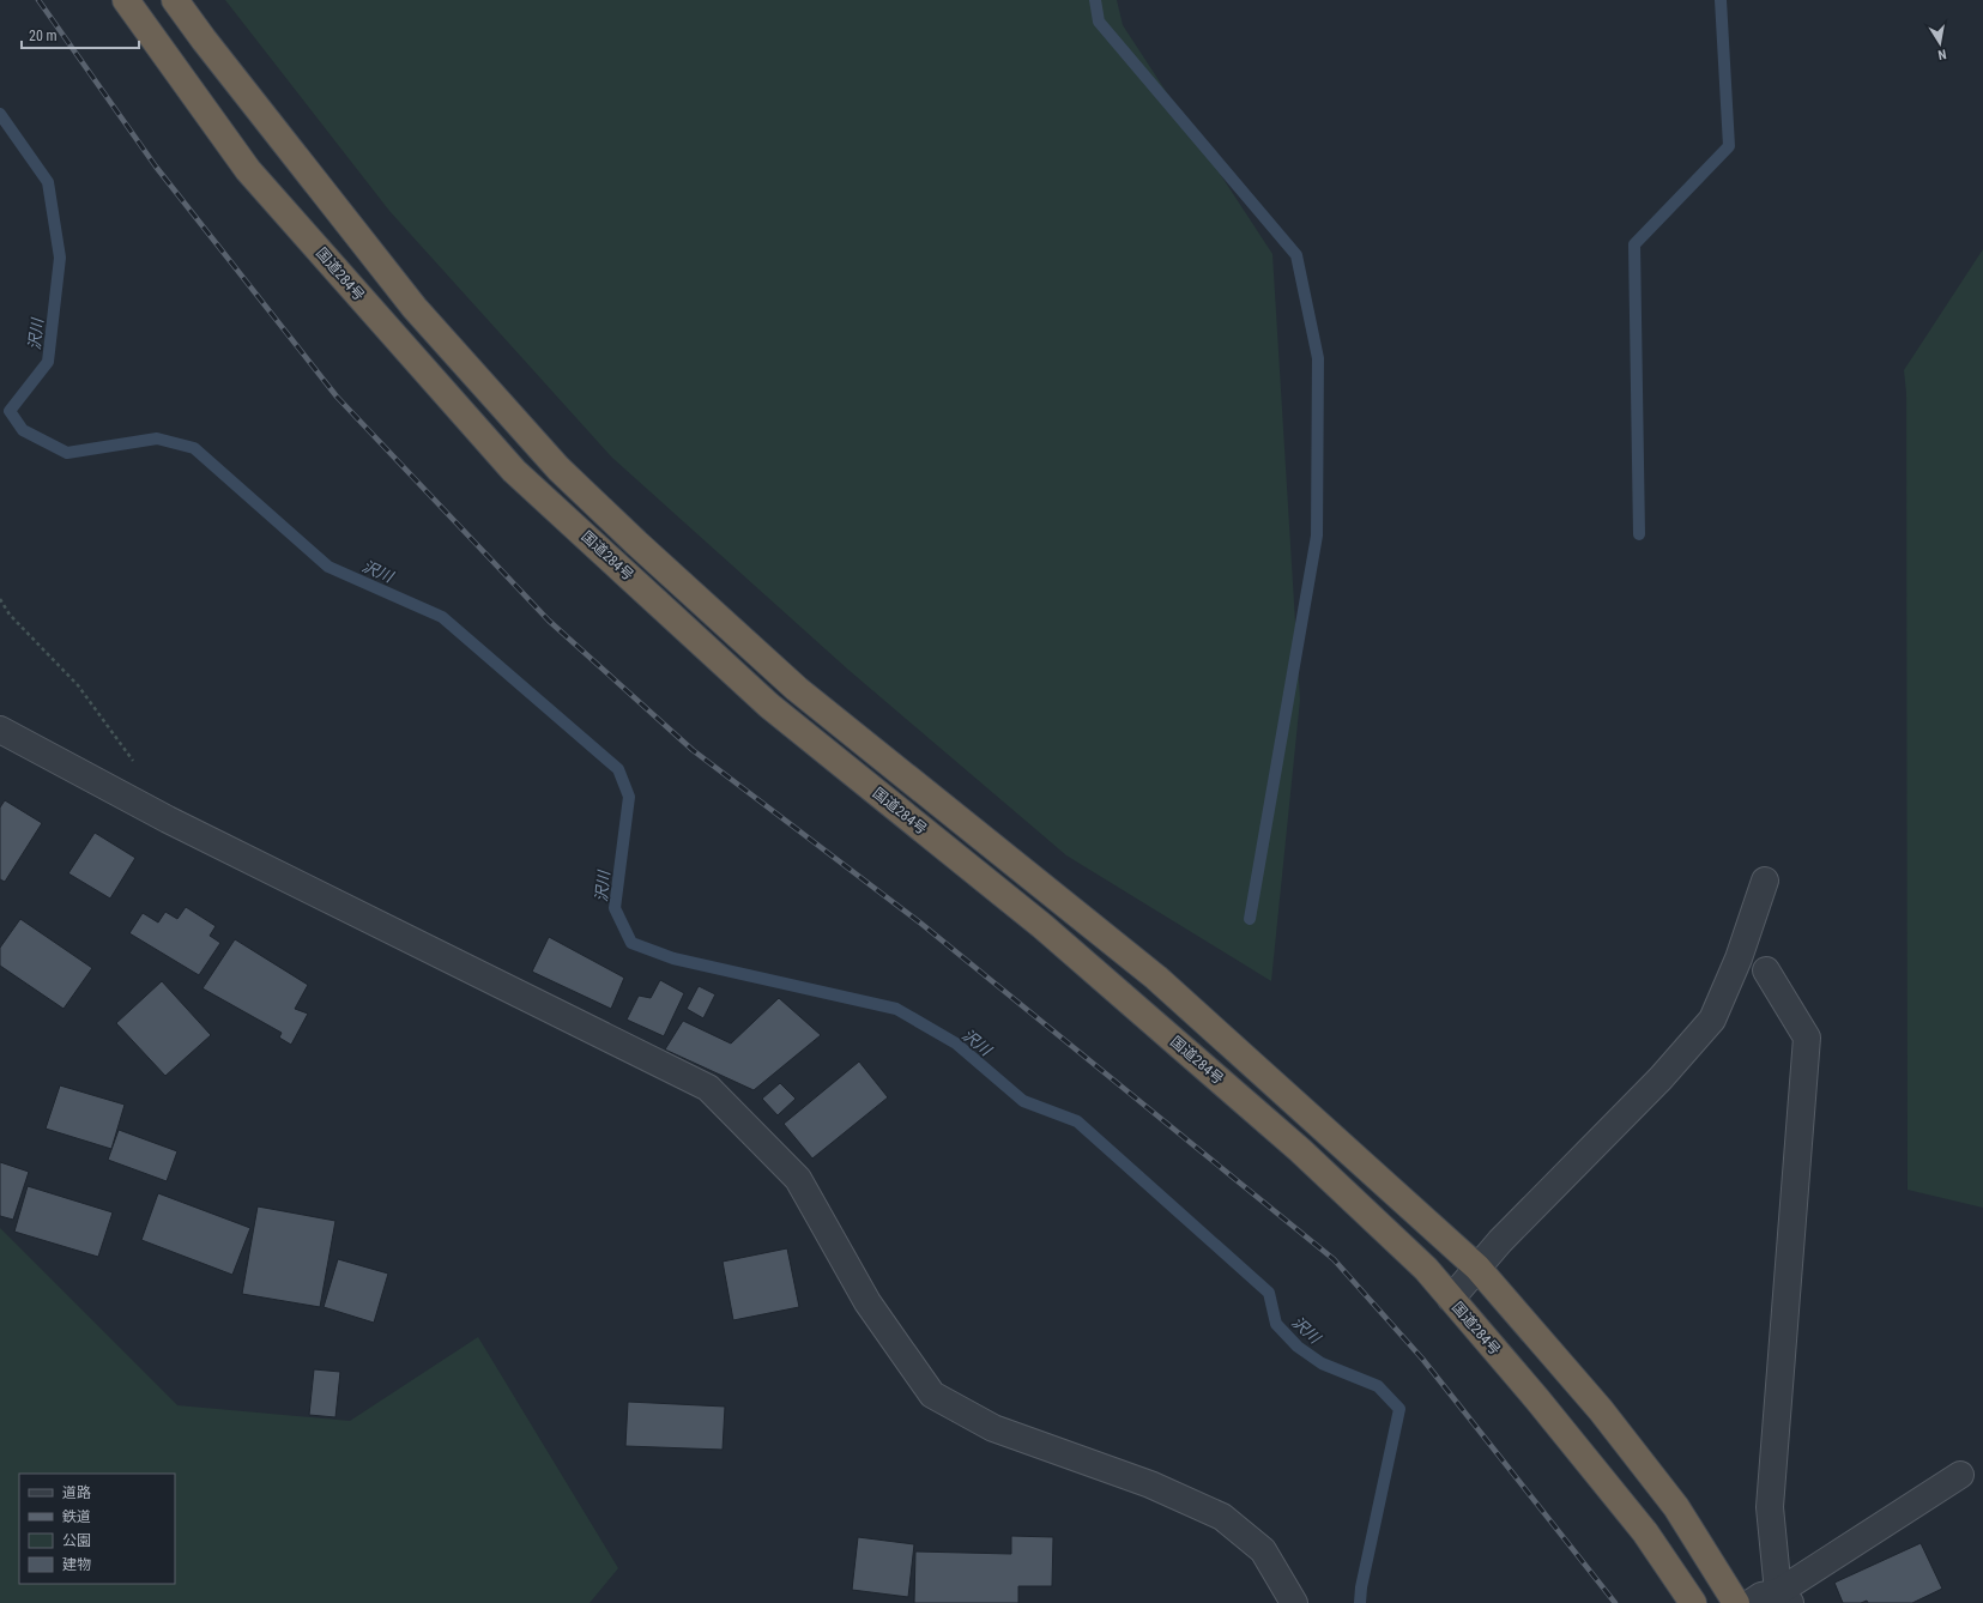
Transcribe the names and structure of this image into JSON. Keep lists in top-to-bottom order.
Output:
{
  "streets": {
    "highway": ["国道284号"]
  },
  "water": ["沢川"],
  "legend": [
    "道路",
    "鉄道",
    "公園",
    "建物"
  ],
  "scale_bar": "20 m",
  "north": "bottom"
}
